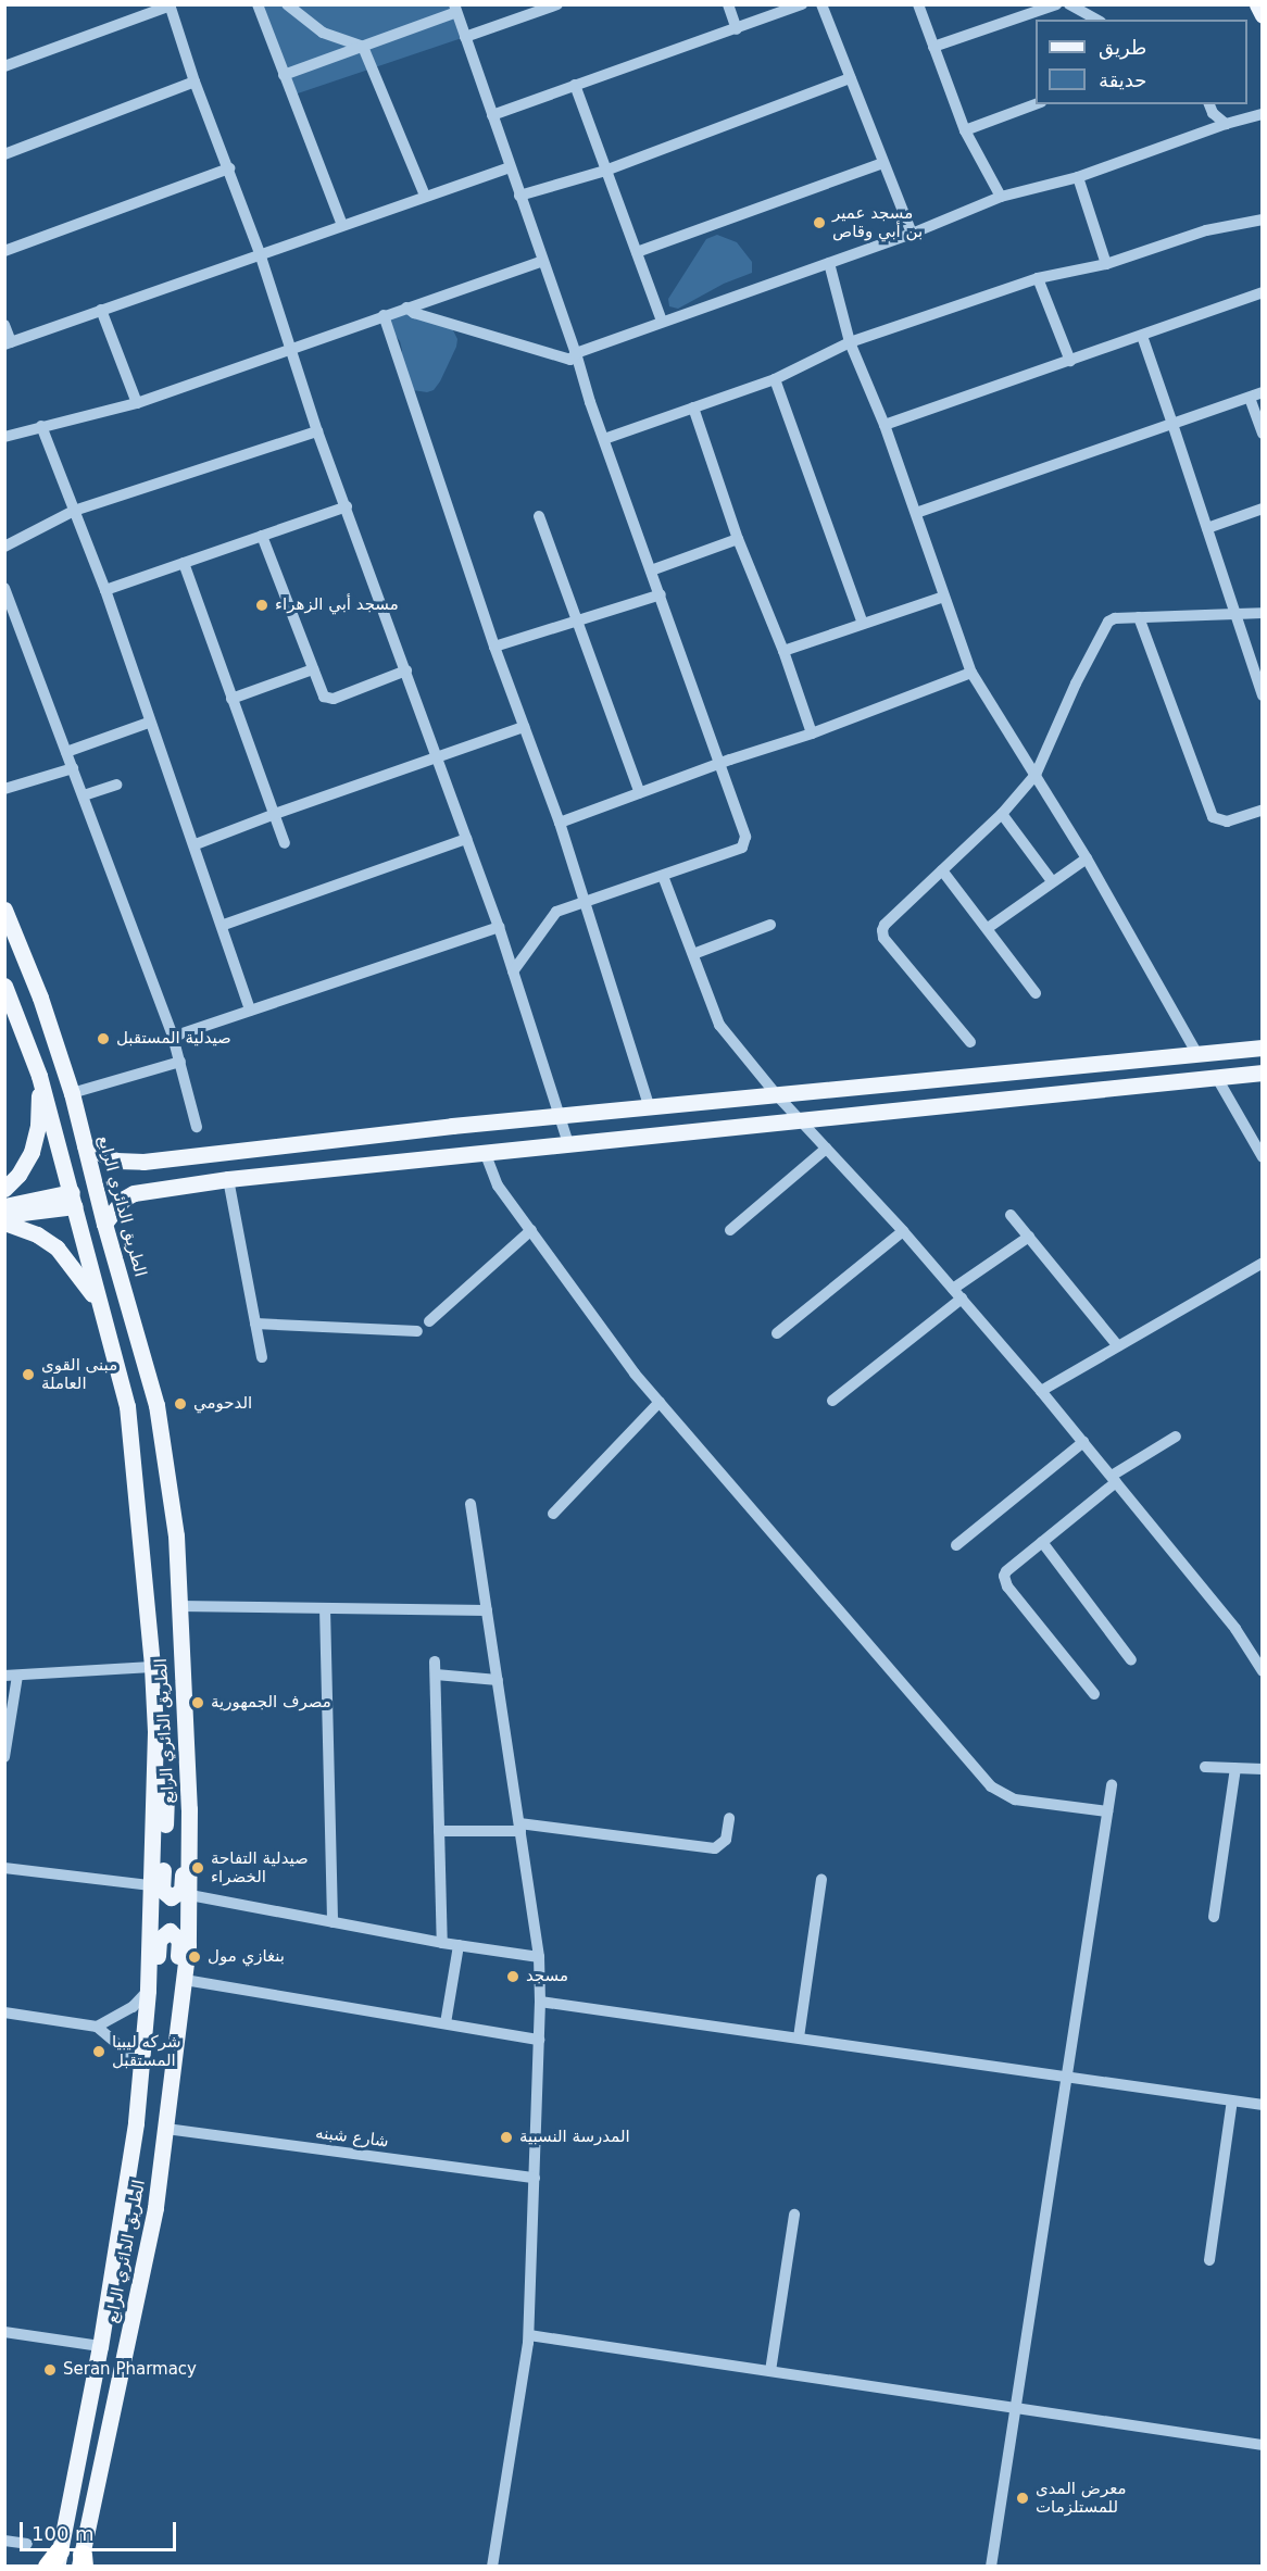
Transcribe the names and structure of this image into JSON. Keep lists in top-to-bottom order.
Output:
{
  "streets": {
    "main road": ["الطريق الدائري الرابع"],
    "street": ["شارع شبنه"]
  },
  "crossings": [
    ["الطريق الدائري الرابع", "شارع شبنه"]
  ],
  "places": [
    "مسجد عمير بن أبي وقاص",
    "مسجد أبي الزهراء",
    "صيدلية المستقبل",
    "مبنى القوى العاملة",
    "الدحومي",
    "مصرف الجمهورية",
    "صيدلية التفاحة الخضراء",
    "بنغازي مول",
    "مسجد",
    "شركه ليبيا المستقبل",
    "المدرسة النسبية",
    "Seran Pharmacy",
    "معرض المدى للمستلزمات"
  ],
  "legend": ["طريق", "حديقة"],
  "scale_bar": "100 m"
}
